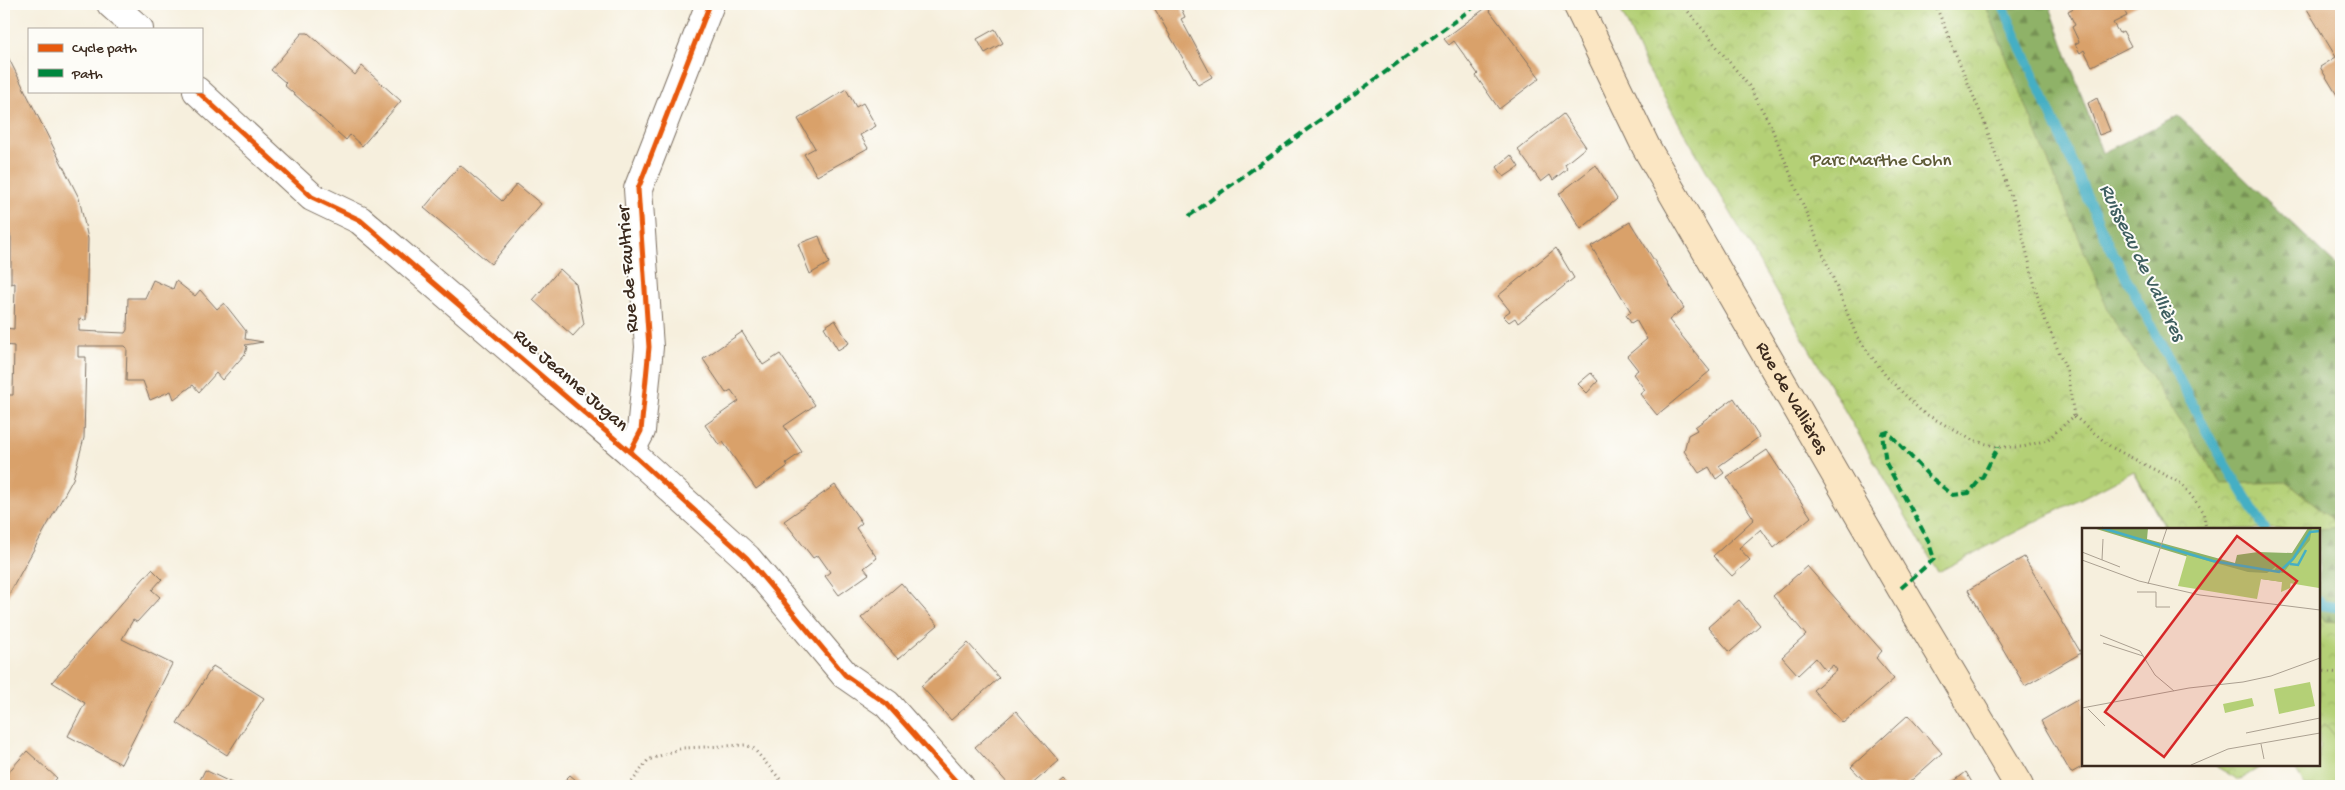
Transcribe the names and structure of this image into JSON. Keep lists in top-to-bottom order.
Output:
{
  "streets": {
    "main road": ["Rue de Vallières"],
    "street": ["Rue de Faultrier", "Rue Jeanne Jugan"]
  },
  "crossings": [
    ["Rue de Faultrier", "Rue Jeanne Jugan"]
  ],
  "water": ["Ruisseau de Vallières"],
  "parks": ["Parc Marthe Cohn"],
  "legend": ["Cycle path", "Path"]
}
